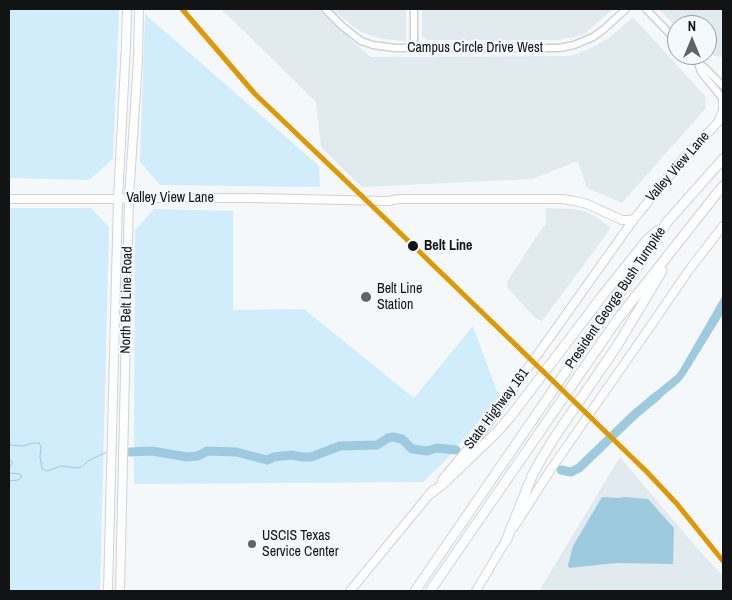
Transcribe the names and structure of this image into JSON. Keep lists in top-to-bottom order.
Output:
{
  "streets": {
    "highway": ["President George Bush Turnpike"],
    "main road": ["Valley View Lane", "North Belt Line Road", "State Highway 161"],
    "street": ["Campus Circle Drive West"]
  },
  "crossings": [
    ["Valley View Lane", "North Belt Line Road"],
    ["Valley View Lane", "State Highway 161"]
  ],
  "places": ["Belt Line", "Belt Line Station", "USCIS Texas Service Center"],
  "north": "top"
}
